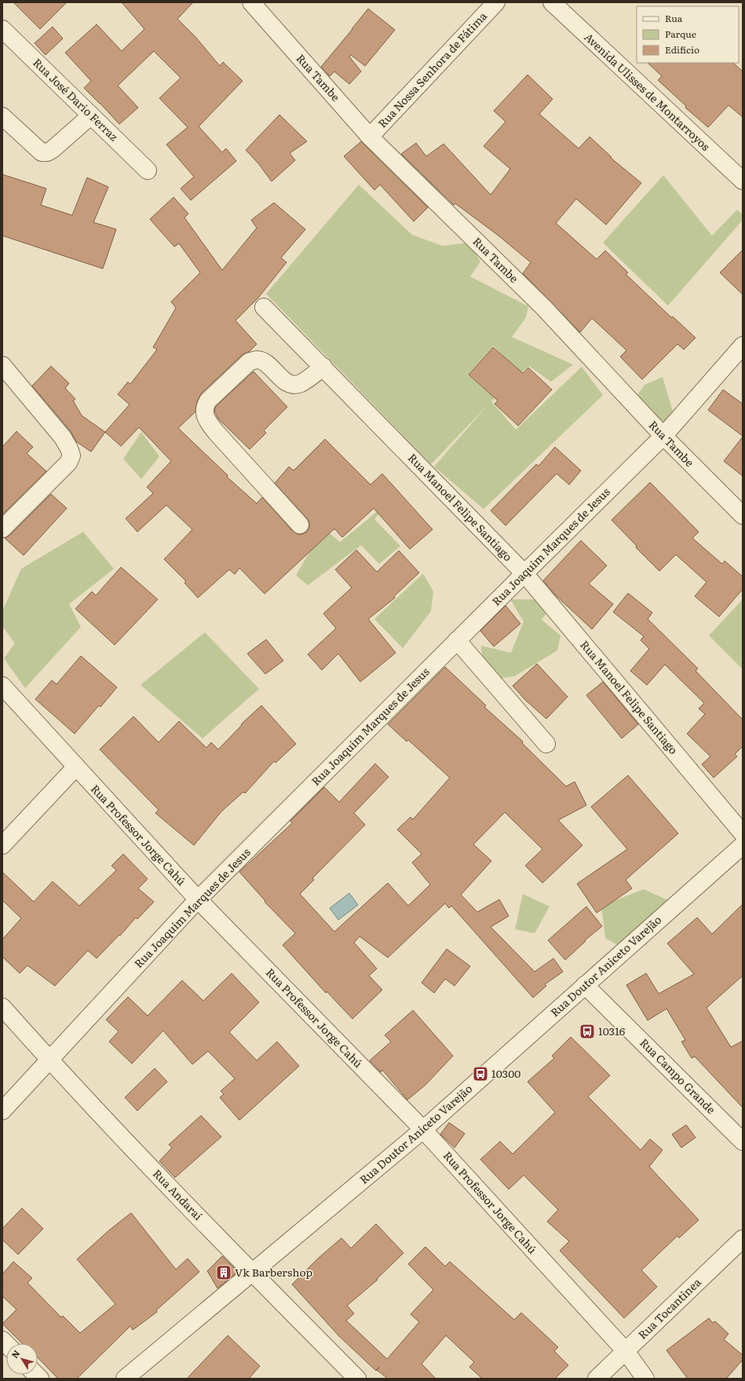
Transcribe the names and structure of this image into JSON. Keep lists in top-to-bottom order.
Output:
{
  "streets": {
    "street": [
      "Rua Nossa Senhora de Fátima",
      "Rua Tambe",
      "Avenida Ulisses de Montarroyos",
      "Rua José Dario Ferraz",
      "Rua Manoel Felipe Santiago",
      "Rua Joaquim Marques de Jesus",
      "Rua Professor Jorge Cahú",
      "Rua Doutor Aniceto Varejão",
      "Rua Campo Grande",
      "Rua Andaraí",
      "Rua Tocantinea"
    ]
  },
  "crossings": [
    ["Rua Nossa Senhora de Fátima", "Rua Tambe"],
    ["Rua Tambe", "Rua Joaquim Marques de Jesus"],
    ["Rua Manoel Felipe Santiago", "Rua Joaquim Marques de Jesus"],
    ["Rua Joaquim Marques de Jesus", "Rua Professor Jorge Cahú"],
    ["Rua Joaquim Marques de Jesus", "Rua Andaraí"],
    ["Rua Professor Jorge Cahú", "Rua Doutor Aniceto Varejão"],
    ["Rua Professor Jorge Cahú", "Rua Tocantinea"],
    ["Rua Doutor Aniceto Varejão", "Rua Campo Grande"],
    ["Rua Doutor Aniceto Varejão", "Rua Andaraí"]
  ],
  "places": {
    "bus stop": ["10316", "10300"],
    "building": ["Vk Barbershop"]
  },
  "legend": ["Rua", "Parque", "Edifício"],
  "north": "top left"
}
